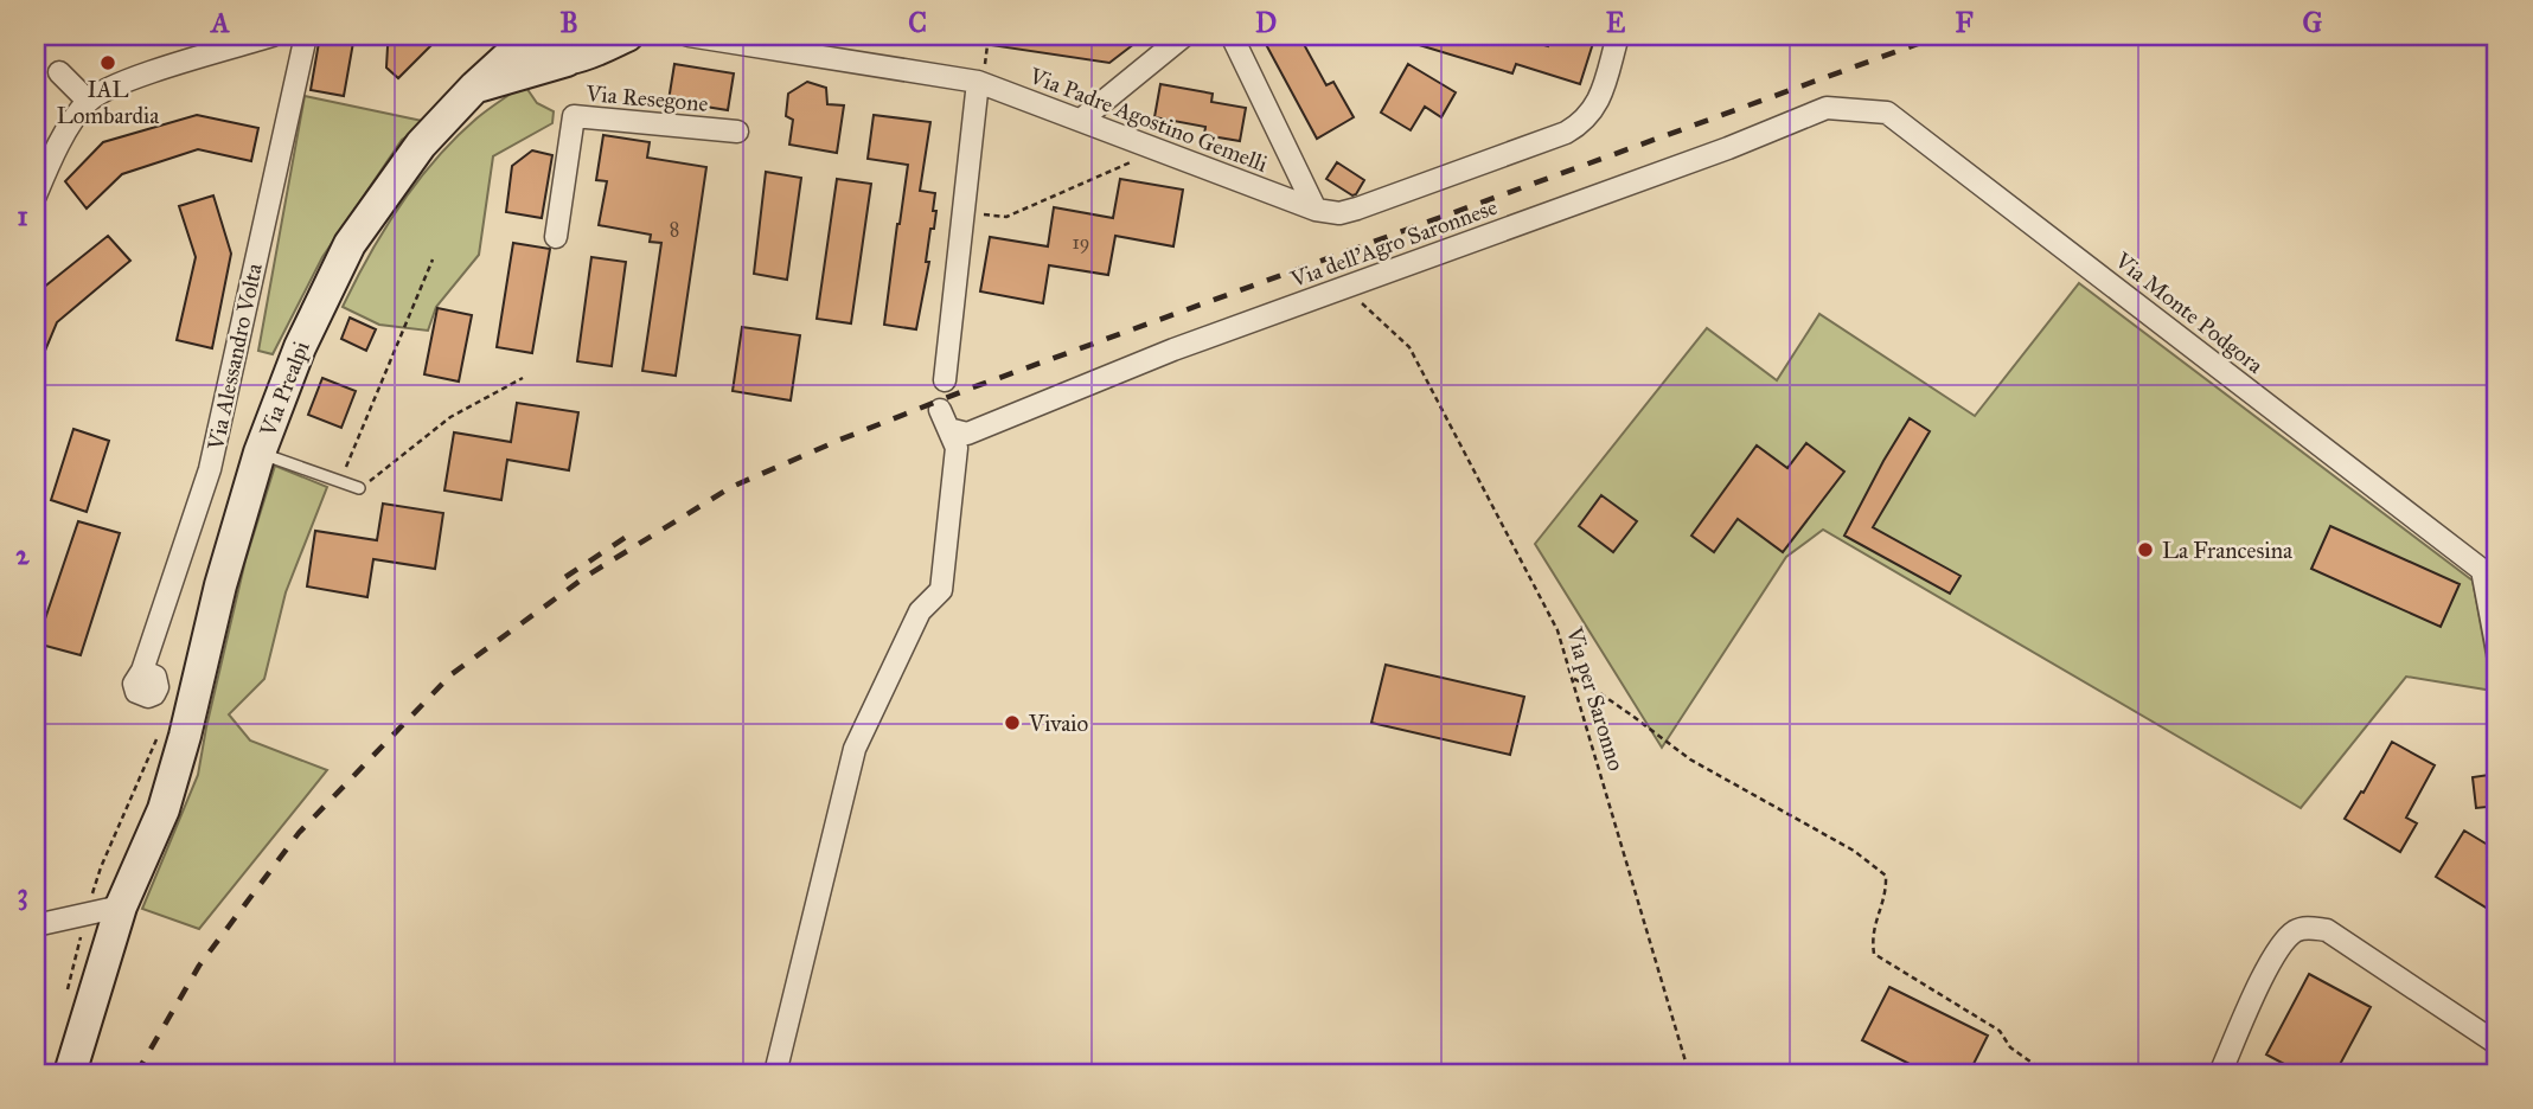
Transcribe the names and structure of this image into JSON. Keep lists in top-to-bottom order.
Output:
{
  "streets": {
    "street": [
      "Via Resegone",
      "Via Padre Agostino Gemelli",
      "Via dell'Agro Saronnese",
      "Via Monte Podgora",
      "Via Alessandro Volta",
      "Via Prealpi"
    ],
    "path": ["Via per Saronno"]
  },
  "crossings": [
    ["Via dell'Agro Saronnese", "Via Monte Podgora"],
    ["Via dell'Agro Saronnese", "Via per Saronno"]
  ],
  "places": ["IAL Lombardia", "La Francesina", "Vivaio"],
  "house_numbers": ["8", "19"],
  "grid": {
    "columns": [
      "A",
      "B",
      "C",
      "D",
      "E",
      "F",
      "G"
    ],
    "rows": ["1", "2", "3"]
  }
}
